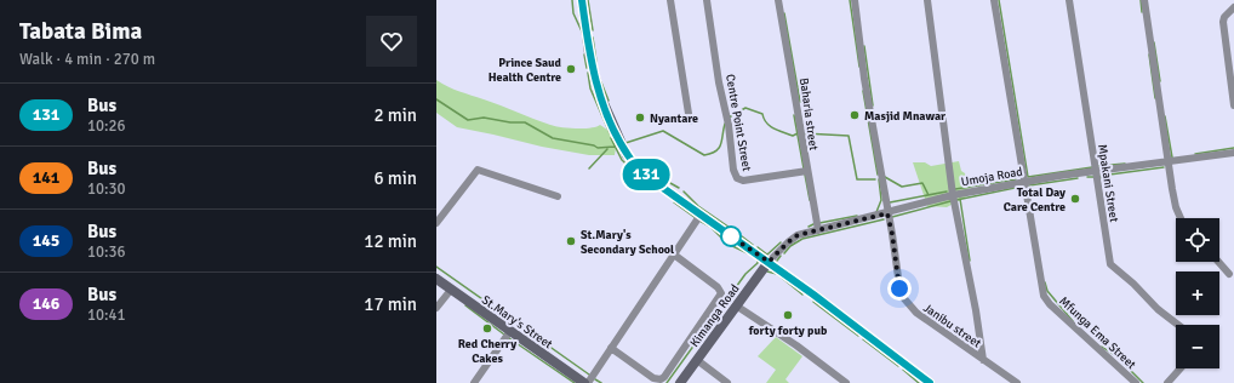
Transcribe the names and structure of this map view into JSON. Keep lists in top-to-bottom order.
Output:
{
  "streets": {
    "main road": ["Kimanga Road", "St.Mary's Street"],
    "street": [
      "Baharia street",
      "Centre Point Street",
      "Umoja Road",
      "Mpakani Street",
      "Janibu street",
      "Mfunga Ema Street"
    ]
  },
  "crossings": [
    ["Baharia street", "Centre Point Street"],
    ["Baharia street", "Umoja Road"],
    ["Umoja Road", "Mpakani Street"],
    ["Umoja Road", "Kimanga Road"],
    ["Umoja Road", "Janibu street"],
    ["Umoja Road", "Mfunga Ema Street"]
  ],
  "places": [
    "Prince Saud Health Centre",
    "Masjid Mnawar",
    "Nyantare",
    "Total Day Care Centre",
    "St.Mary's Secondary School",
    "forty forty pub",
    "Red Cherry Cakes"
  ],
  "lines": ["bus line 131"],
  "page": {
    "heading": ["Tabata Bima", "Walk · 4 min · 270 m"],
    "on_map": "131",
    "list": [
      {
        "mark": "131",
        "name": "Bus",
        "note": "10:26",
        "value": "2 min"
      },
      {
        "mark": "141",
        "name": "Bus",
        "note": "10:30",
        "value": "6 min"
      },
      {
        "mark": "145",
        "name": "Bus",
        "note": "10:36",
        "value": "12 min"
      },
      {
        "mark": "146",
        "name": "Bus",
        "note": "10:41",
        "value": "17 min"
      }
    ],
    "map_buttons": ["+", "−"]
  }
}
